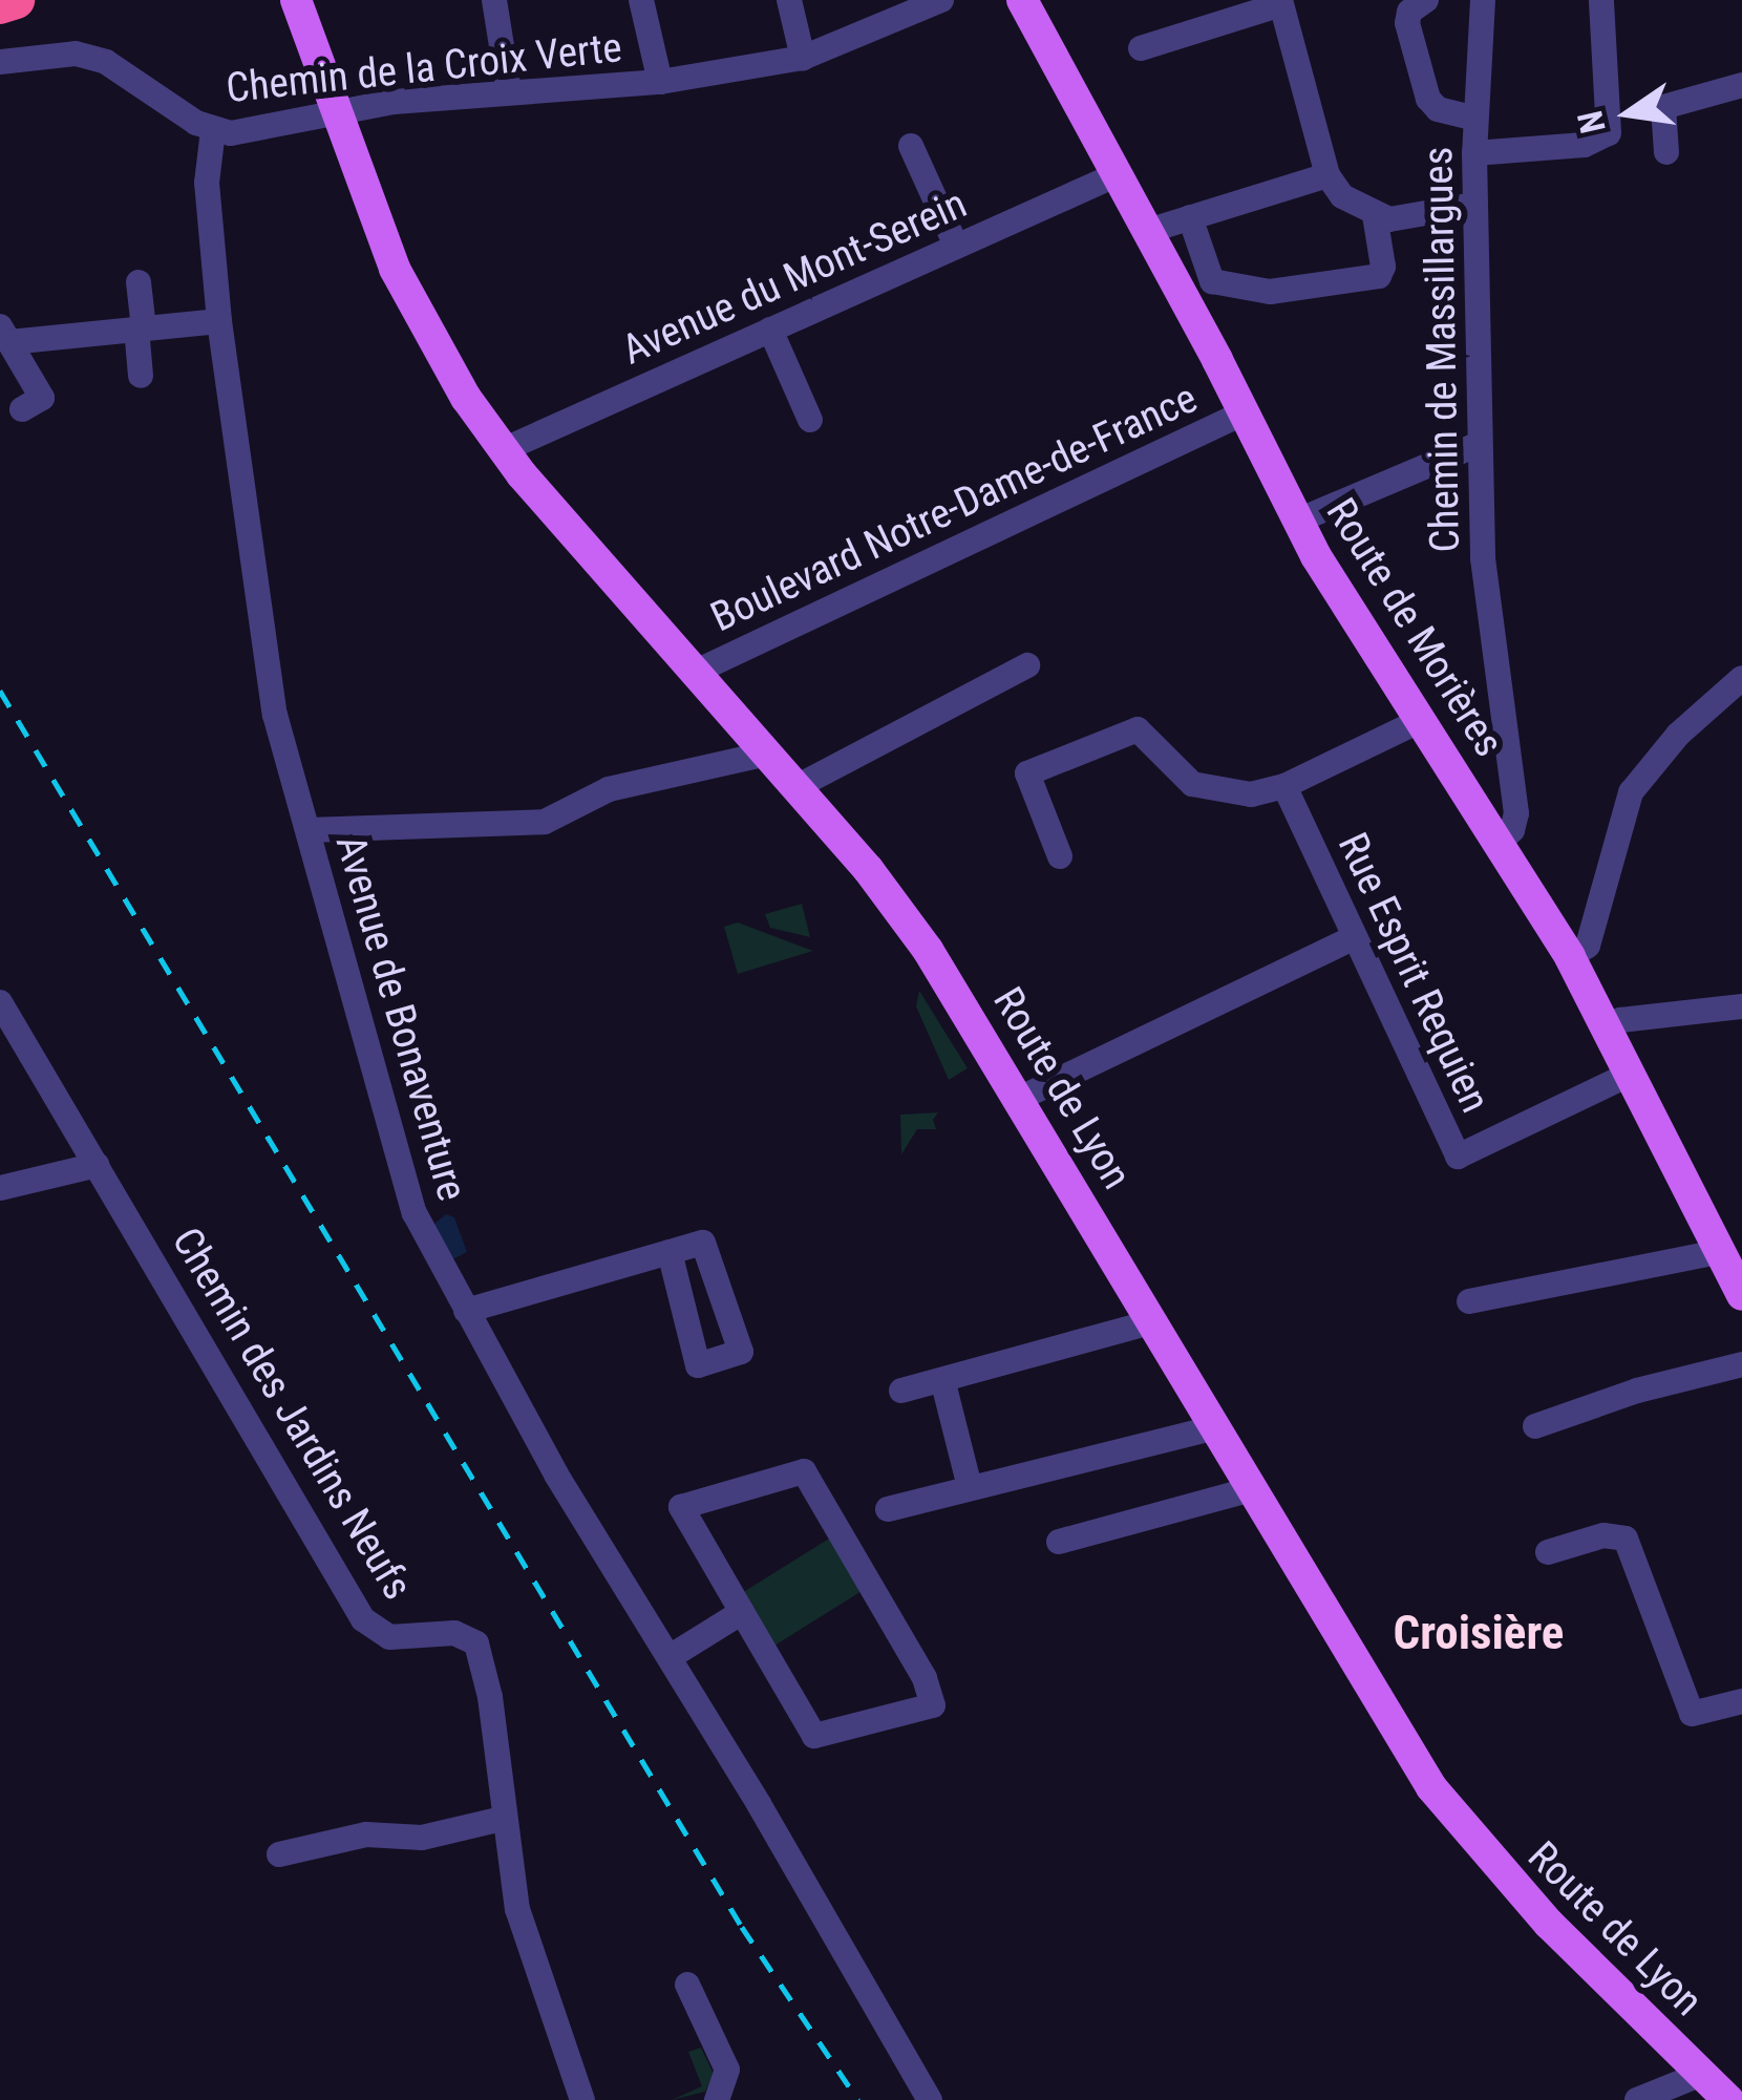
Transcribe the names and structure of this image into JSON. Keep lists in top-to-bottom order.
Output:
{
  "streets": {
    "main road": ["Route de Morières", "Route de Lyon"],
    "street": [
      "Chemin de la Croix Verte",
      "Avenue du Mont-Serein",
      "Chemin de Massillargues",
      "Boulevard Notre-Dame-de-France",
      "Rue Esprit Requien",
      "Avenue de Bonaventure",
      "Chemin des Jardins Neufs"
    ]
  },
  "crossings": [
    ["Chemin de la Croix Verte", "Avenue de Bonaventure"],
    ["Chemin de la Croix Verte", "Route de Lyon"],
    ["Avenue du Mont-Serein", "Route de Morières"],
    ["Avenue du Mont-Serein", "Route de Lyon"],
    ["Chemin de Massillargues", "Route de Morières"],
    ["Boulevard Notre-Dame-de-France", "Route de Morières"],
    ["Boulevard Notre-Dame-de-France", "Route de Lyon"],
    ["Route de Morières", "Rue Esprit Requien"]
  ],
  "districts": ["Croisière"],
  "north": "left"
}
